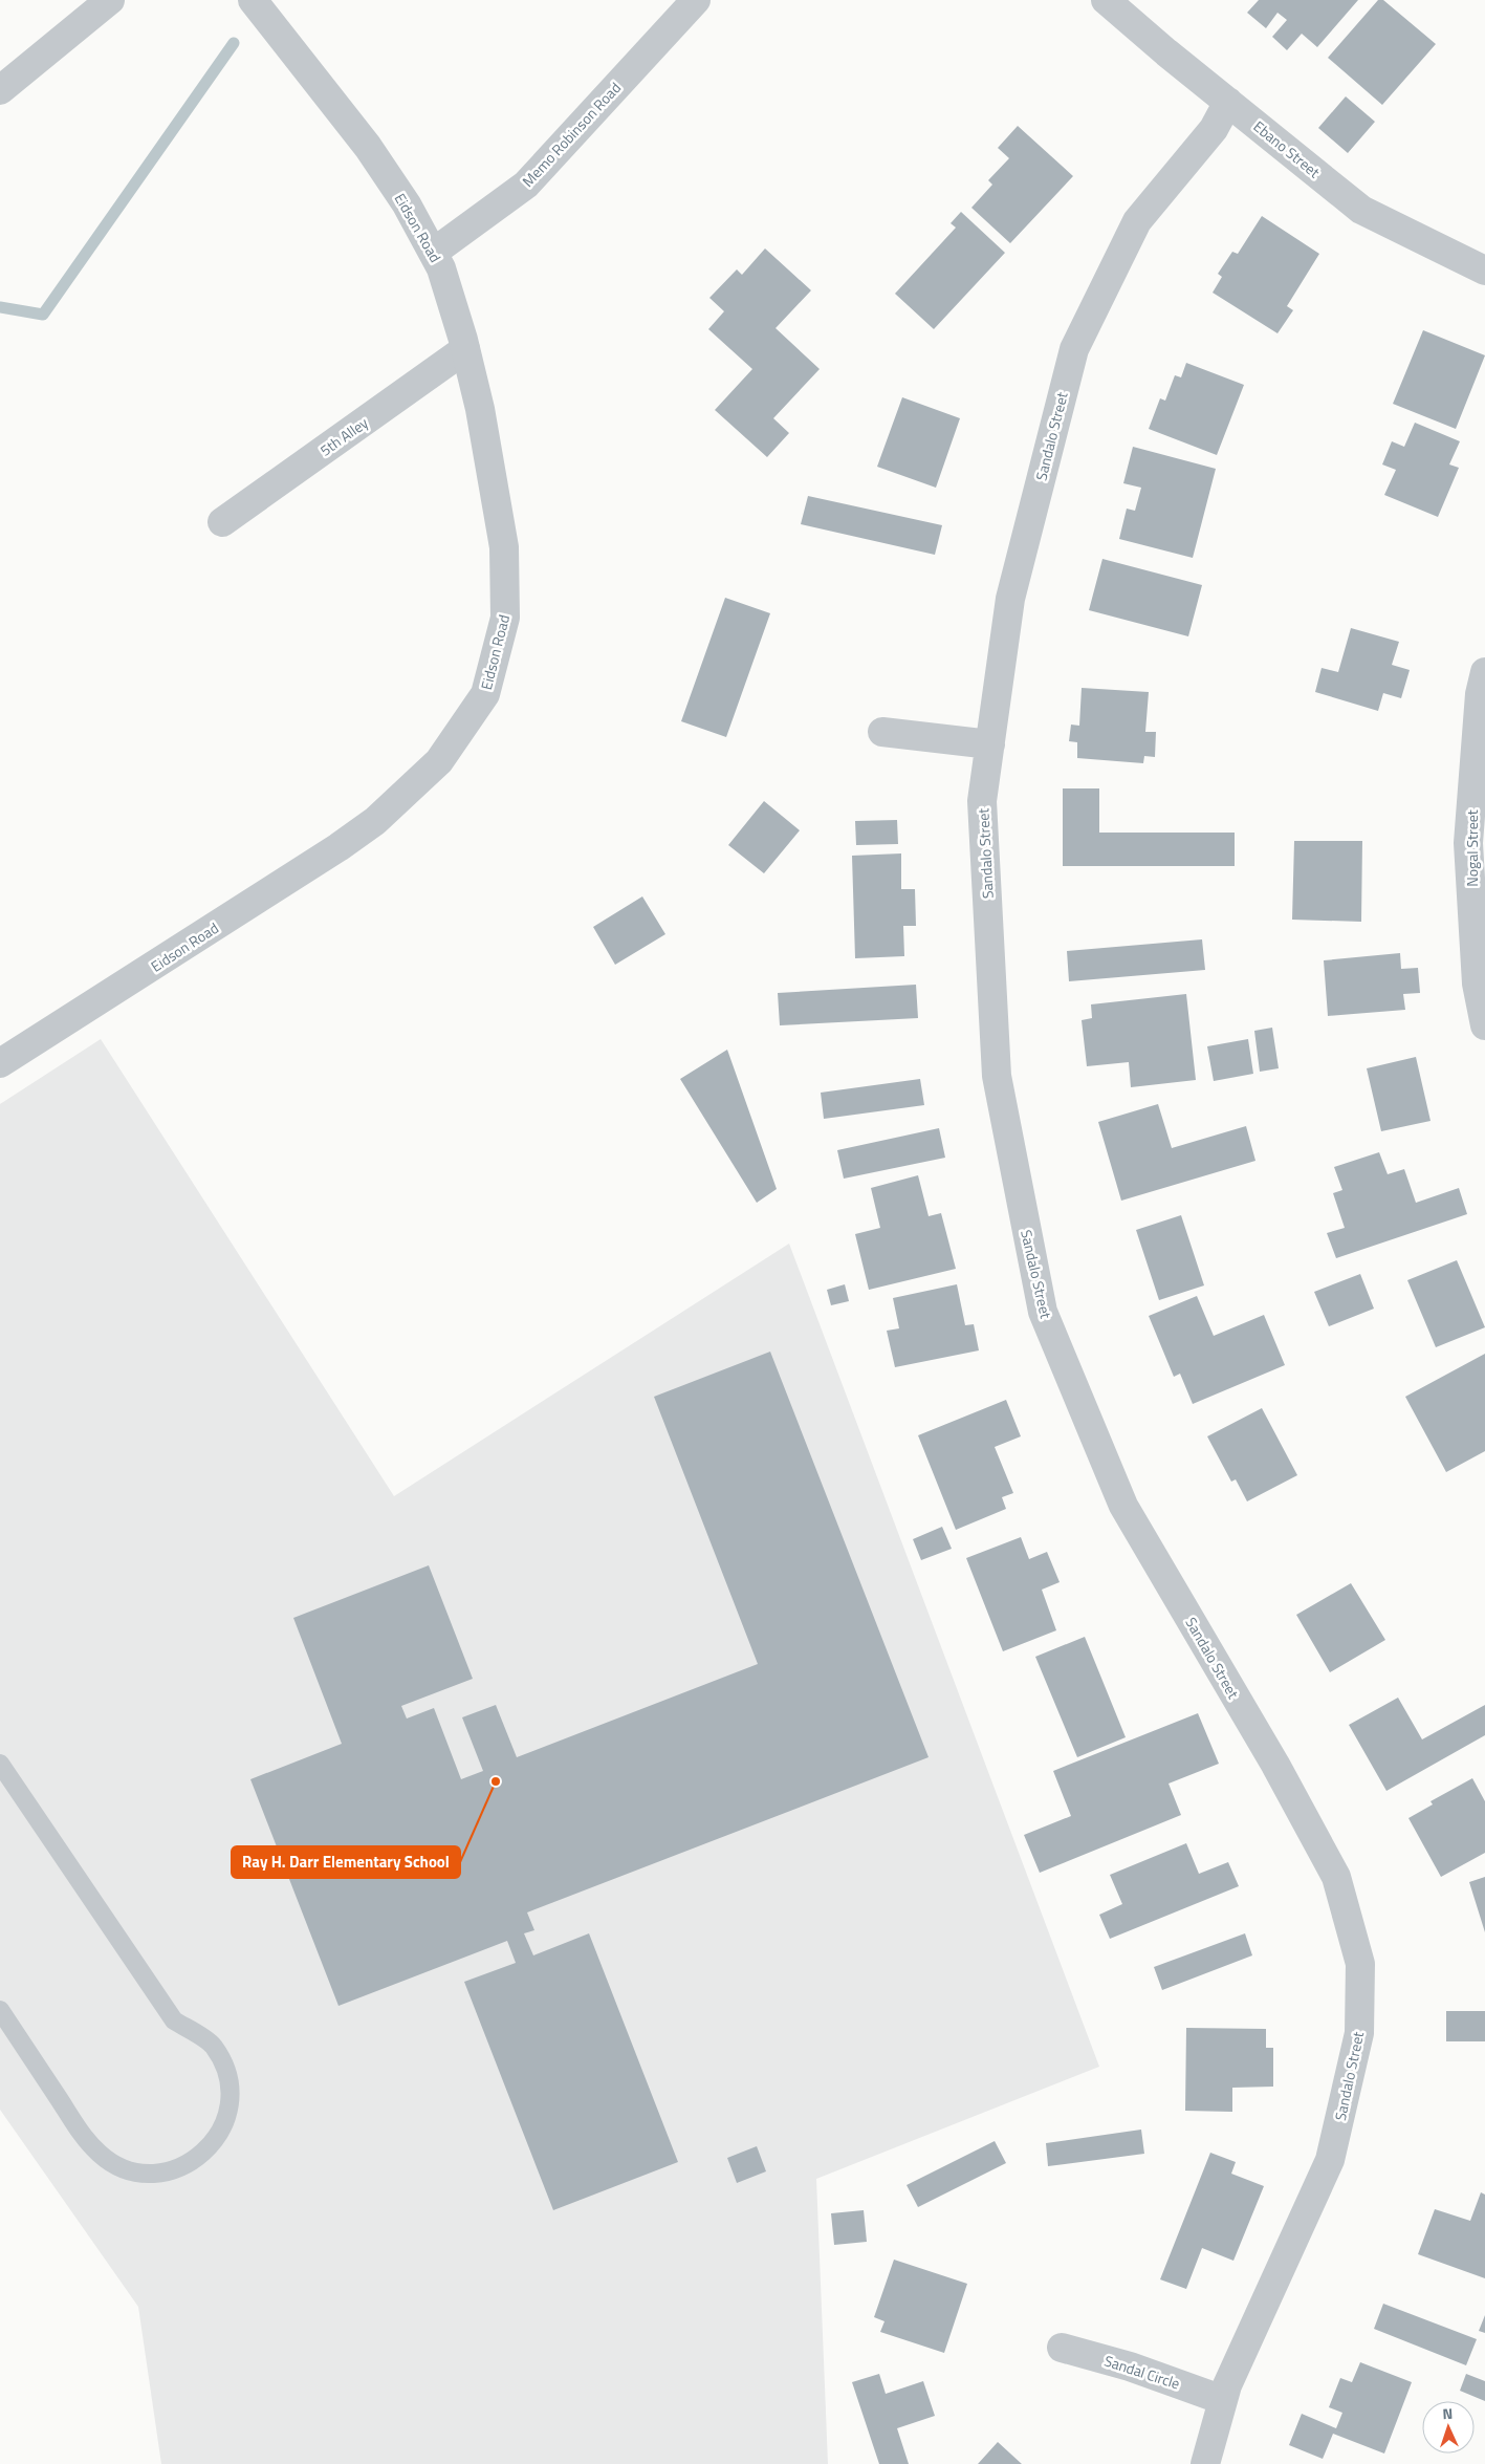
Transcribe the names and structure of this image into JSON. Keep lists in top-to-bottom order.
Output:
{
  "streets": {
    "street": [
      "Memo Robinson Road",
      "Ebano Street",
      "Eidson Road",
      "5th Alley",
      "Sandalo Street",
      "Nogal Street",
      "Sandal Circle"
    ]
  },
  "crossings": [
    ["Memo Robinson Road", "Eidson Road"],
    ["Ebano Street", "Sandalo Street"],
    ["Eidson Road", "5th Alley"],
    ["Sandalo Street", "Sandal Circle"]
  ],
  "places": ["Ray H. Darr Elementary School"],
  "north": "top"
}
